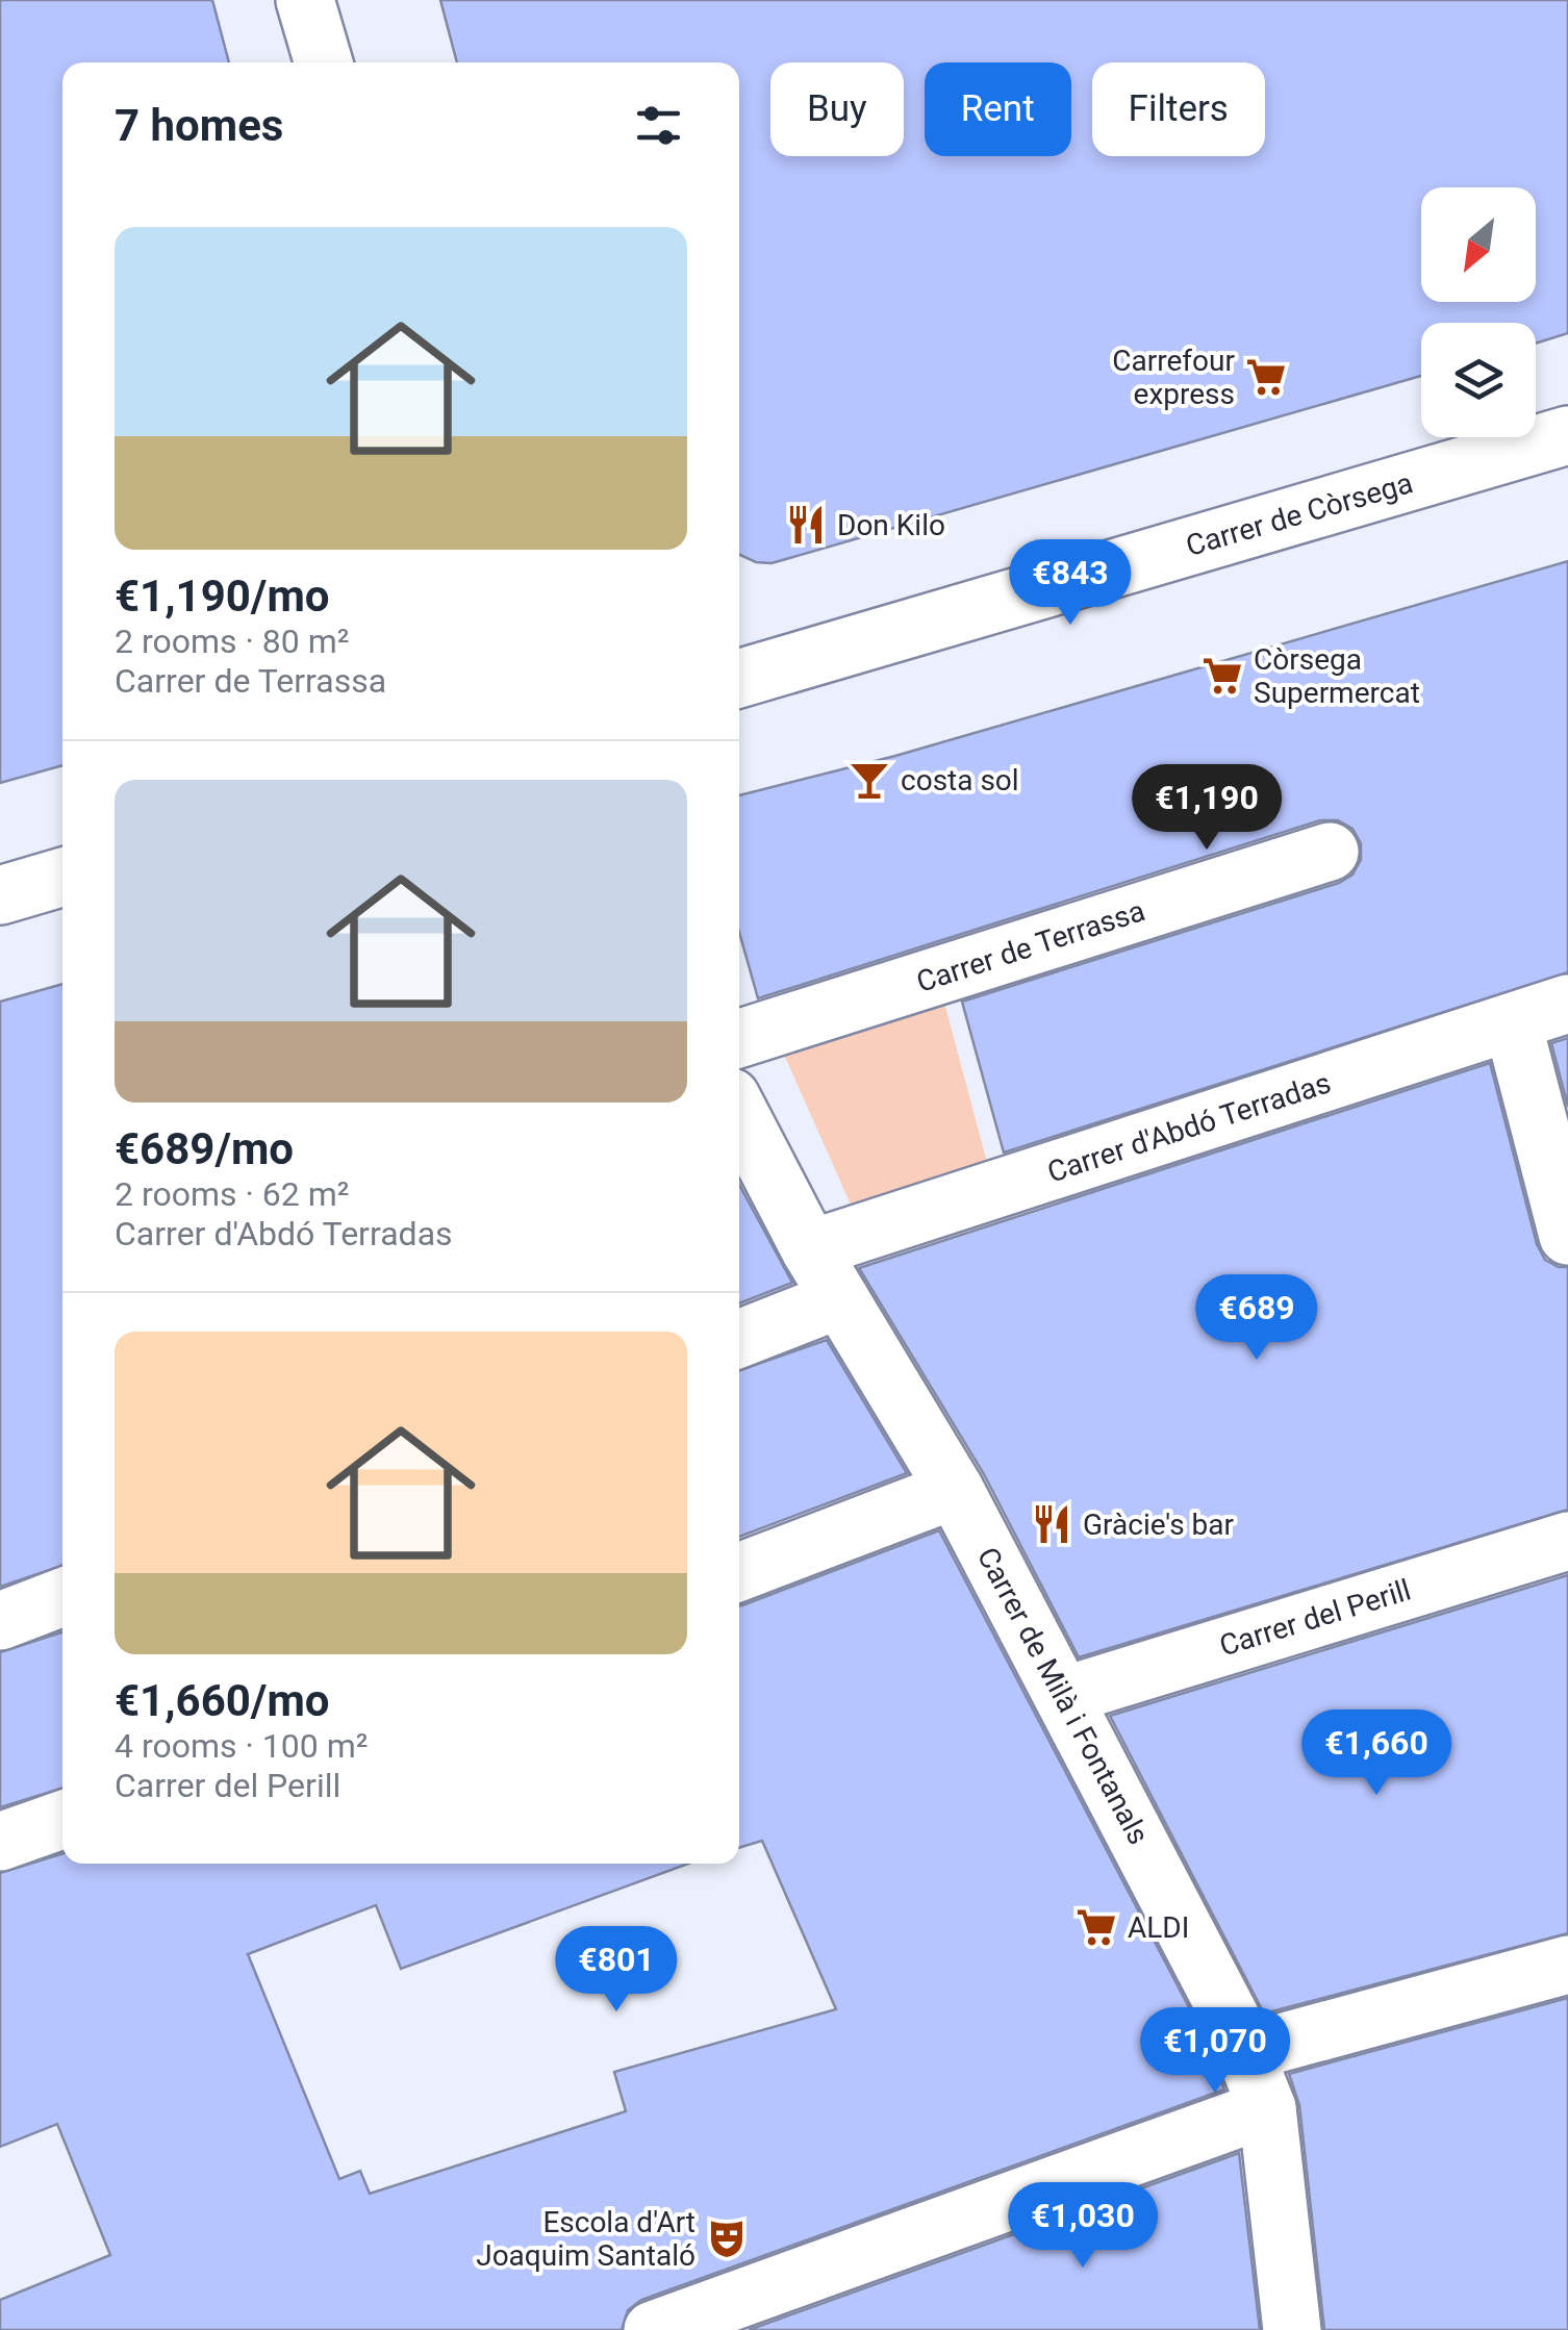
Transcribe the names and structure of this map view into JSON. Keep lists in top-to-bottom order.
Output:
{
  "streets": {
    "street": [
      "Carrer de Còrsega",
      "Carrer de Terrassa",
      "Carrer d'Abdó Terradas",
      "Carrer del Perill",
      "Carrer de Milà i Fontanals"
    ]
  },
  "crossings": [
    ["Carrer d'Abdó Terradas", "Carrer de Milà i Fontanals"],
    ["Carrer del Perill", "Carrer de Milà i Fontanals"]
  ],
  "places": {
    "supermarket": ["Carrefour express", "Còrsega Supermercat", "ALDI"],
    "restaurant": ["Don Kilo", "Gràcie's bar"],
    "bar": ["costa sol"],
    "theatre": ["Escola d'Art Joaquim Santaló"]
  },
  "north": "bottom left",
  "page": {
    "chip": ["Buy", "Rent", "Filters"],
    "heading": "7 homes",
    "list": [
      {
        "name": "€1,190/mo",
        "note": "2 rooms · 80 m² · Carrer de Terrassa"
      },
      {
        "name": "€689/mo",
        "note": "2 rooms · 62 m² · Carrer d'Abdó Terradas"
      },
      {
        "name": "€1,660/mo",
        "note": "4 rooms · 100 m² · Carrer del Perill"
      }
    ],
    "price": [
      "€843",
      "€1,190",
      "€689",
      "€1,660",
      "€801",
      "€1,070",
      "€1,030"
    ]
  }
}
